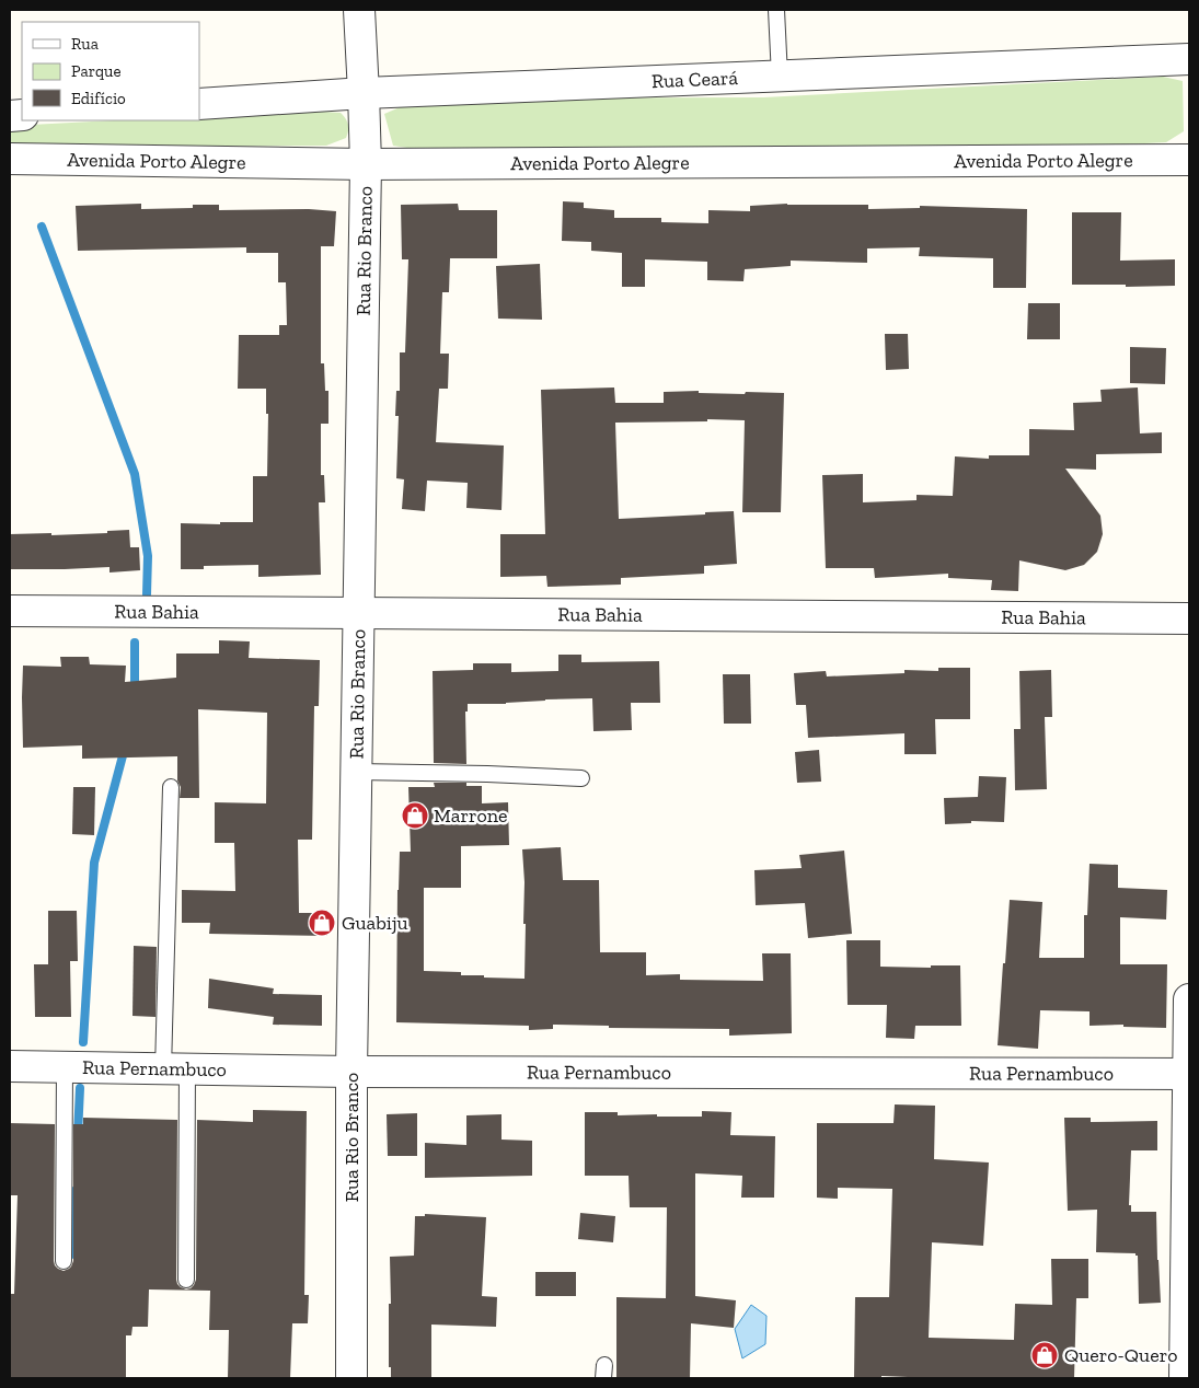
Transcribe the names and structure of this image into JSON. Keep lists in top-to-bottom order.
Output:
{
  "streets": {
    "street": [
      "Rua Ceará",
      "Avenida Porto Alegre",
      "Rua Rio Branco",
      "Rua Bahia",
      "Rua Pernambuco"
    ]
  },
  "crossings": [
    ["Rua Ceará", "Rua Rio Branco"],
    ["Avenida Porto Alegre", "Rua Rio Branco"],
    ["Rua Rio Branco", "Rua Bahia"],
    ["Rua Rio Branco", "Rua Pernambuco"]
  ],
  "places": {
    "shop": ["Marrone", "Guabiju", "Quero-Quero"]
  },
  "legend": ["Rua", "Parque", "Edifício"]
}
